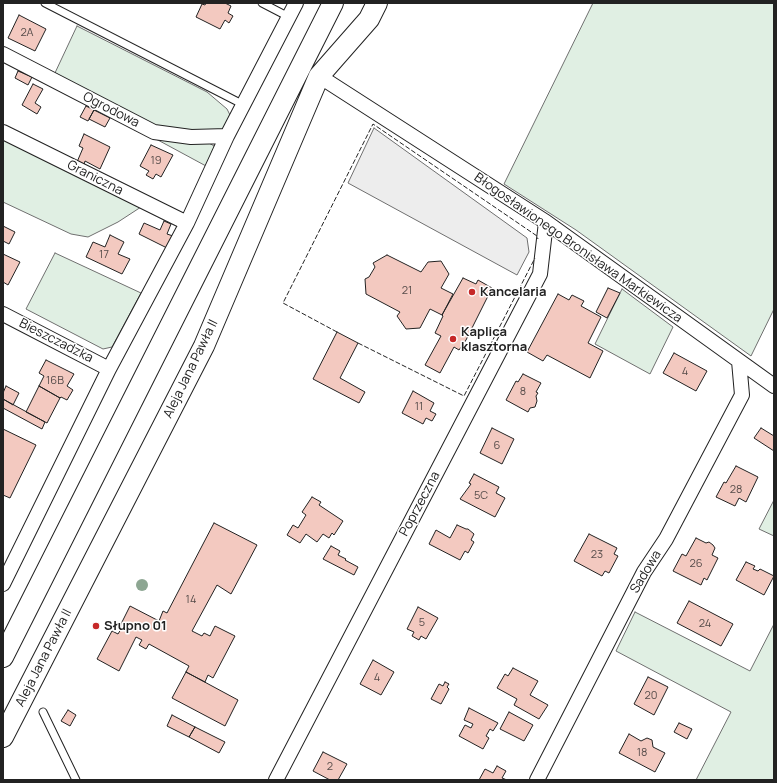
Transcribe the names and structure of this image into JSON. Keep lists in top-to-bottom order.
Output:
{
  "streets": {
    "main road": ["Aleja Jana Pawła II"],
    "street": [
      "Ogrodowa",
      "Graniczna",
      "Błogosławionego Bronisława Markiewicza",
      "Bieszczadzka",
      "Poprzeczna",
      "Sadowa"
    ]
  },
  "crossings": [
    ["Błogosławionego Bronisława Markiewicza", "Aleja Jana Pawła II"],
    ["Błogosławionego Bronisława Markiewicza", "Poprzeczna"],
    ["Błogosławionego Bronisława Markiewicza", "Sadowa"]
  ],
  "places": ["Kancelaria", "Kaplica klasztorna", "Słupno 01"],
  "house_numbers": [
    "2A",
    "19",
    "17",
    "21",
    "4",
    "16B",
    "8",
    "11",
    "6",
    "28",
    "5C",
    "23",
    "26",
    "14",
    "5",
    "24",
    "4",
    "20",
    "18",
    "2"
  ]
}
